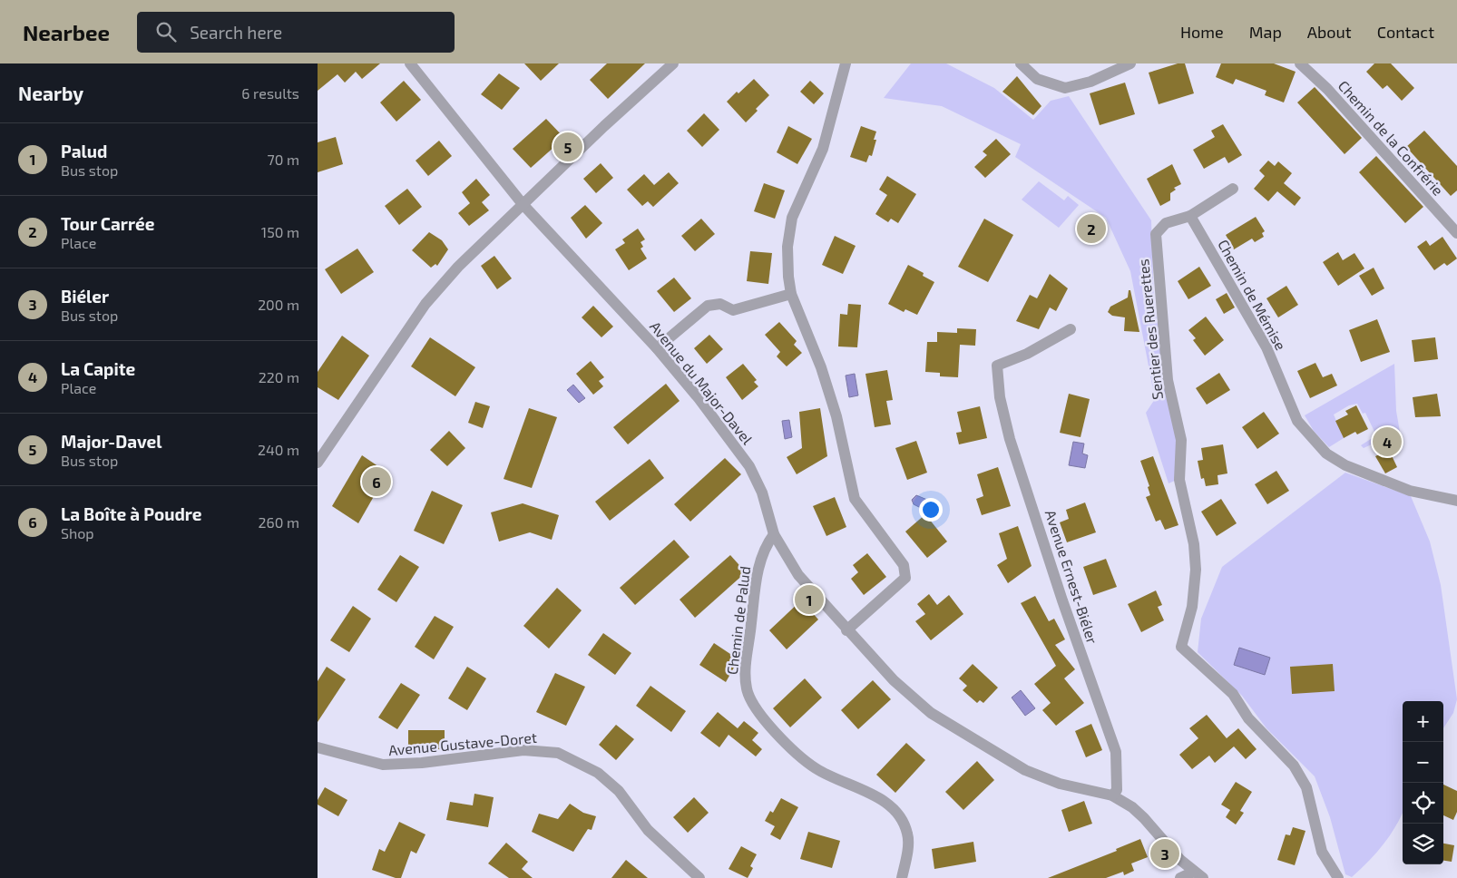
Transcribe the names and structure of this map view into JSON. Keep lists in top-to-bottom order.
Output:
{
  "streets": {
    "street": [
      "Chemin de la Confrérie",
      "Chemin de Mémise",
      "Sentier des Ruerettes",
      "Avenue du Major-Davel",
      "Avenue Ernest-Biéler",
      "Chemin de Palud",
      "Avenue Gustave-Doret"
    ]
  },
  "crossings": [
    ["Chemin de Mémise", "Sentier des Ruerettes"],
    ["Avenue du Major-Davel", "Avenue Ernest-Biéler"],
    ["Avenue du Major-Davel", "Chemin de Palud"]
  ],
  "page": {
    "header": "Nearbee",
    "search": "Search here",
    "nav": [
      "Home",
      "Map",
      "About",
      "Contact"
    ],
    "heading": ["Nearby", "6 results"],
    "list": [
      {
        "mark": "1",
        "name": "Palud",
        "note": "Bus stop",
        "value": "70 m"
      },
      {
        "mark": "2",
        "name": "Tour Carrée",
        "note": "Place",
        "value": "150 m"
      },
      {
        "mark": "3",
        "name": "Biéler",
        "note": "Bus stop",
        "value": "200 m"
      },
      {
        "mark": "4",
        "name": "La Capite",
        "note": "Place",
        "value": "220 m"
      },
      {
        "mark": "5",
        "name": "Major-Davel",
        "note": "Bus stop",
        "value": "240 m"
      },
      {
        "mark": "6",
        "name": "La Boîte à Poudre",
        "note": "Shop",
        "value": "260 m"
      }
    ],
    "pins": [
      "5",
      "2",
      "4",
      "6",
      "1",
      "3"
    ],
    "map_buttons": ["+", "−"]
  }
}
